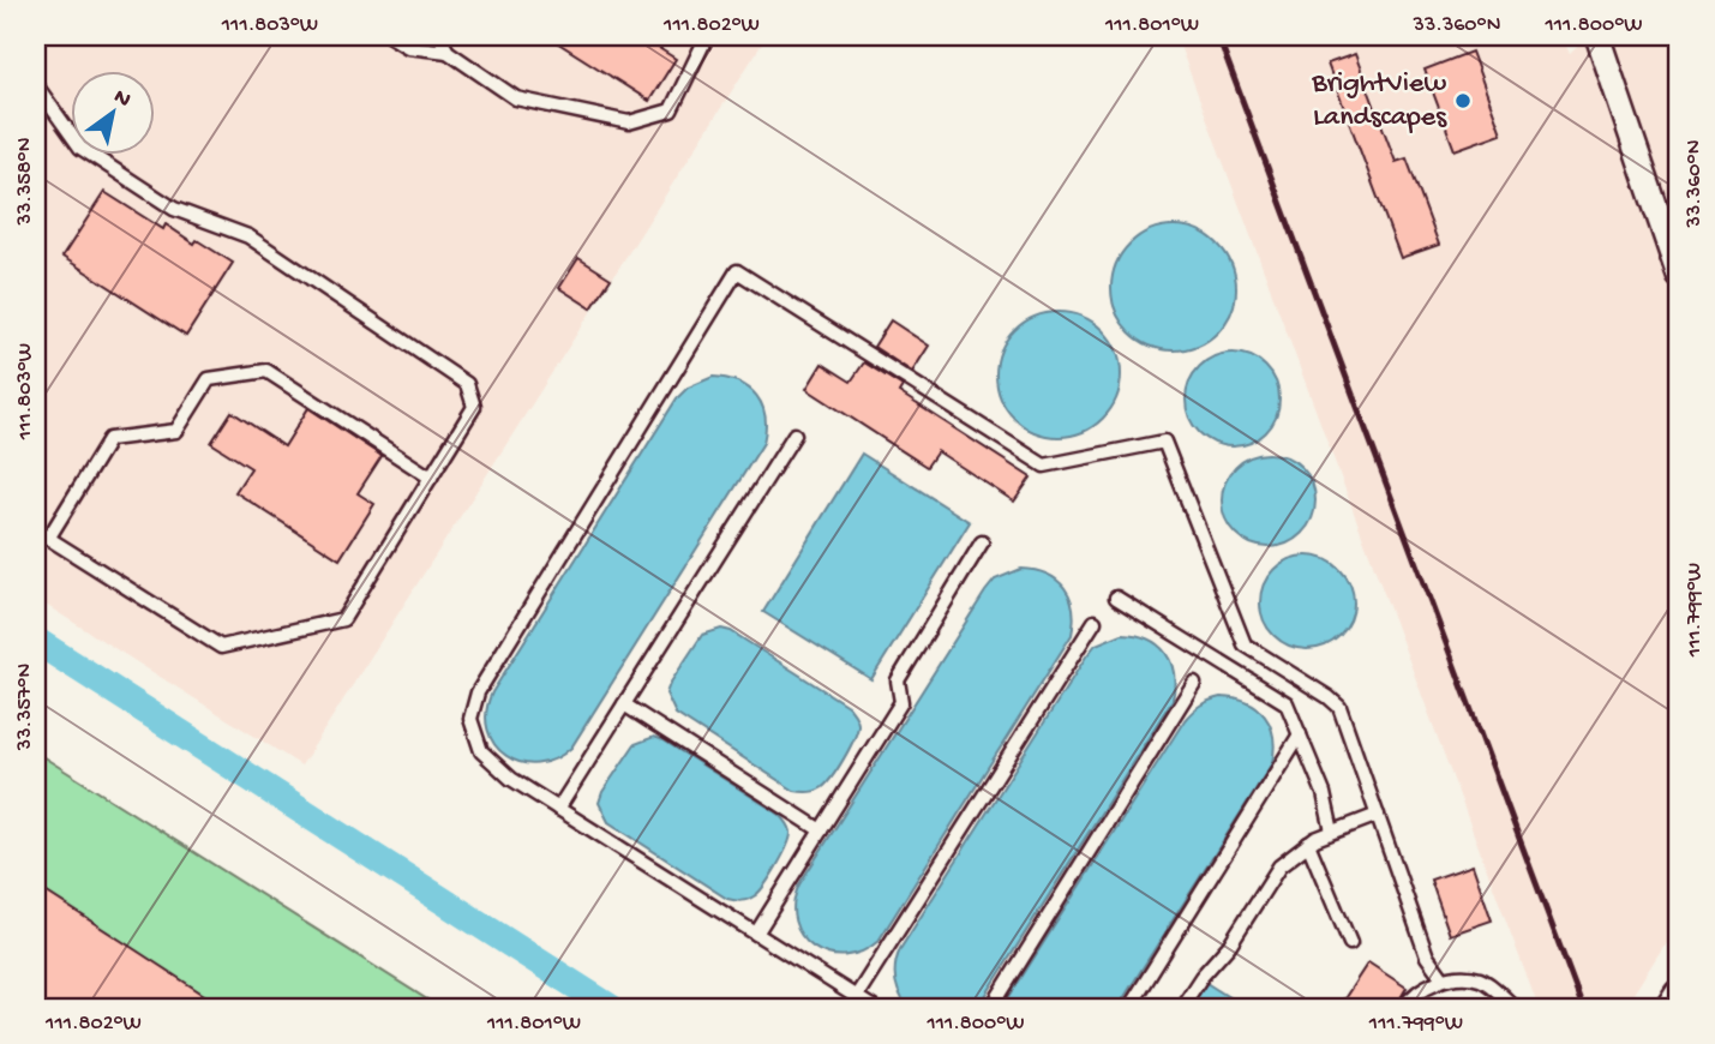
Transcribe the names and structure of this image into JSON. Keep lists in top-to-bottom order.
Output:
{
  "places": ["BrightView Landscapes"],
  "north": "top right",
  "coordinates": [
    "111.803°W",
    "111.802°W",
    "111.801°W",
    "33.360°N",
    "111.800°W",
    "33.358°N",
    "111.799°W",
    "33.357°N"
  ]
}
